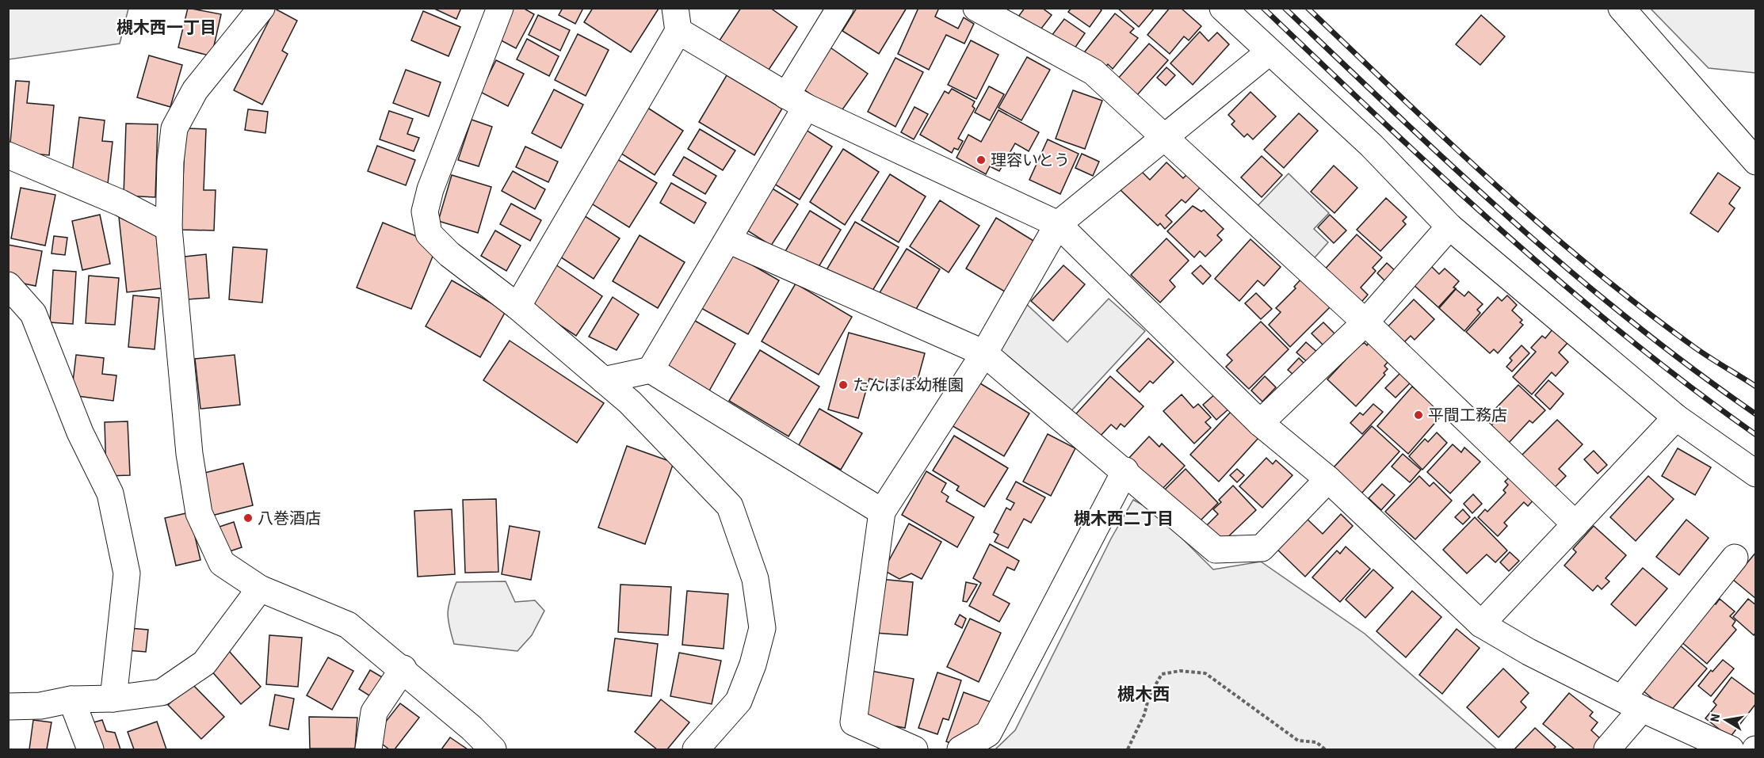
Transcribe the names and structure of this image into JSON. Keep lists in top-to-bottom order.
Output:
{
  "districts": ["槻木西一丁目", "槻木西二丁目", "槻木西"],
  "places": [
    "理容いとう",
    "たんぽぽ幼稚園",
    "平間工務店",
    "八巻酒店"
  ],
  "north": "left"
}
